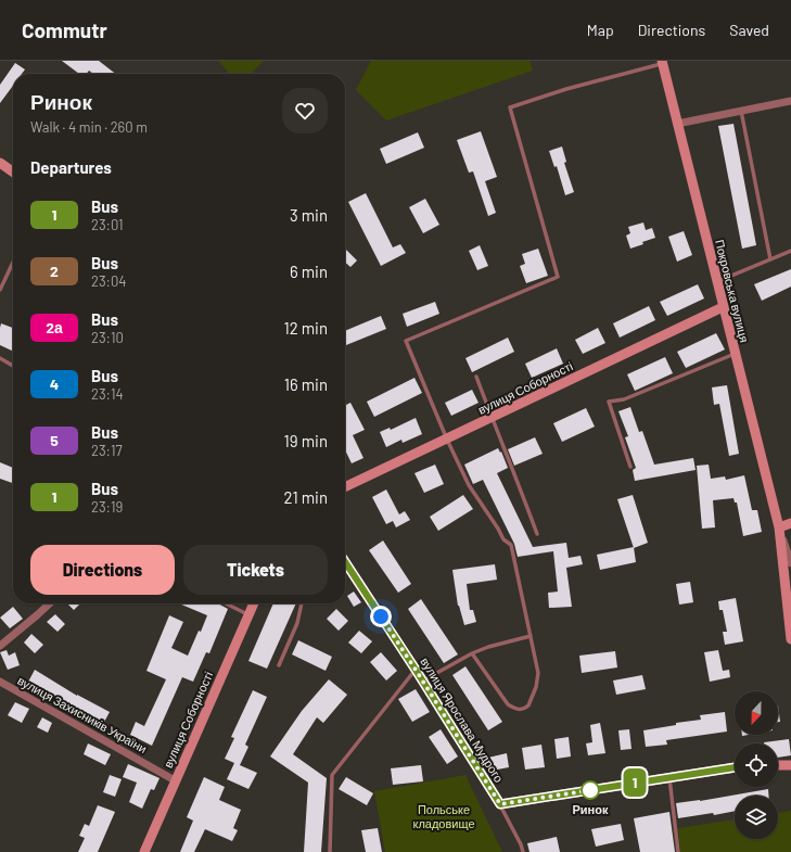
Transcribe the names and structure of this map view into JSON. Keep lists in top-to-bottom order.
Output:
{
  "streets": {
    "main road": ["Покровська вулиця", "вулиця Соборності", "вулиця Ярослава Мудрого"],
    "street": ["вулиця Захисників України"]
  },
  "crossings": [
    ["Покровська вулиця", "вулиця Соборності"],
    ["вулиця Соборності", "вулиця Захисників України"]
  ],
  "parks": ["Польське кладовище"],
  "places": ["Ринок"],
  "lines": ["bus line 1"],
  "north": "bottom",
  "page": {
    "header": "Commutr",
    "nav": ["Map", "Directions", "Saved"],
    "on_map": "1",
    "heading": [
      ["Ринок", "Walk · 4 min · 260 m"],
      "Departures"
    ],
    "list": [
      {
        "mark": "1",
        "name": "Bus",
        "note": "23:01",
        "value": "3 min"
      },
      {
        "mark": "2",
        "name": "Bus",
        "note": "23:04",
        "value": "6 min"
      },
      {
        "mark": "2а",
        "name": "Bus",
        "note": "23:10",
        "value": "12 min"
      },
      {
        "mark": "4",
        "name": "Bus",
        "note": "23:14",
        "value": "16 min"
      },
      {
        "mark": "5",
        "name": "Bus",
        "note": "23:17",
        "value": "19 min"
      },
      {
        "mark": "1",
        "name": "Bus",
        "note": "23:19",
        "value": "21 min"
      }
    ],
    "buttons": ["Directions", "Tickets"]
  }
}
